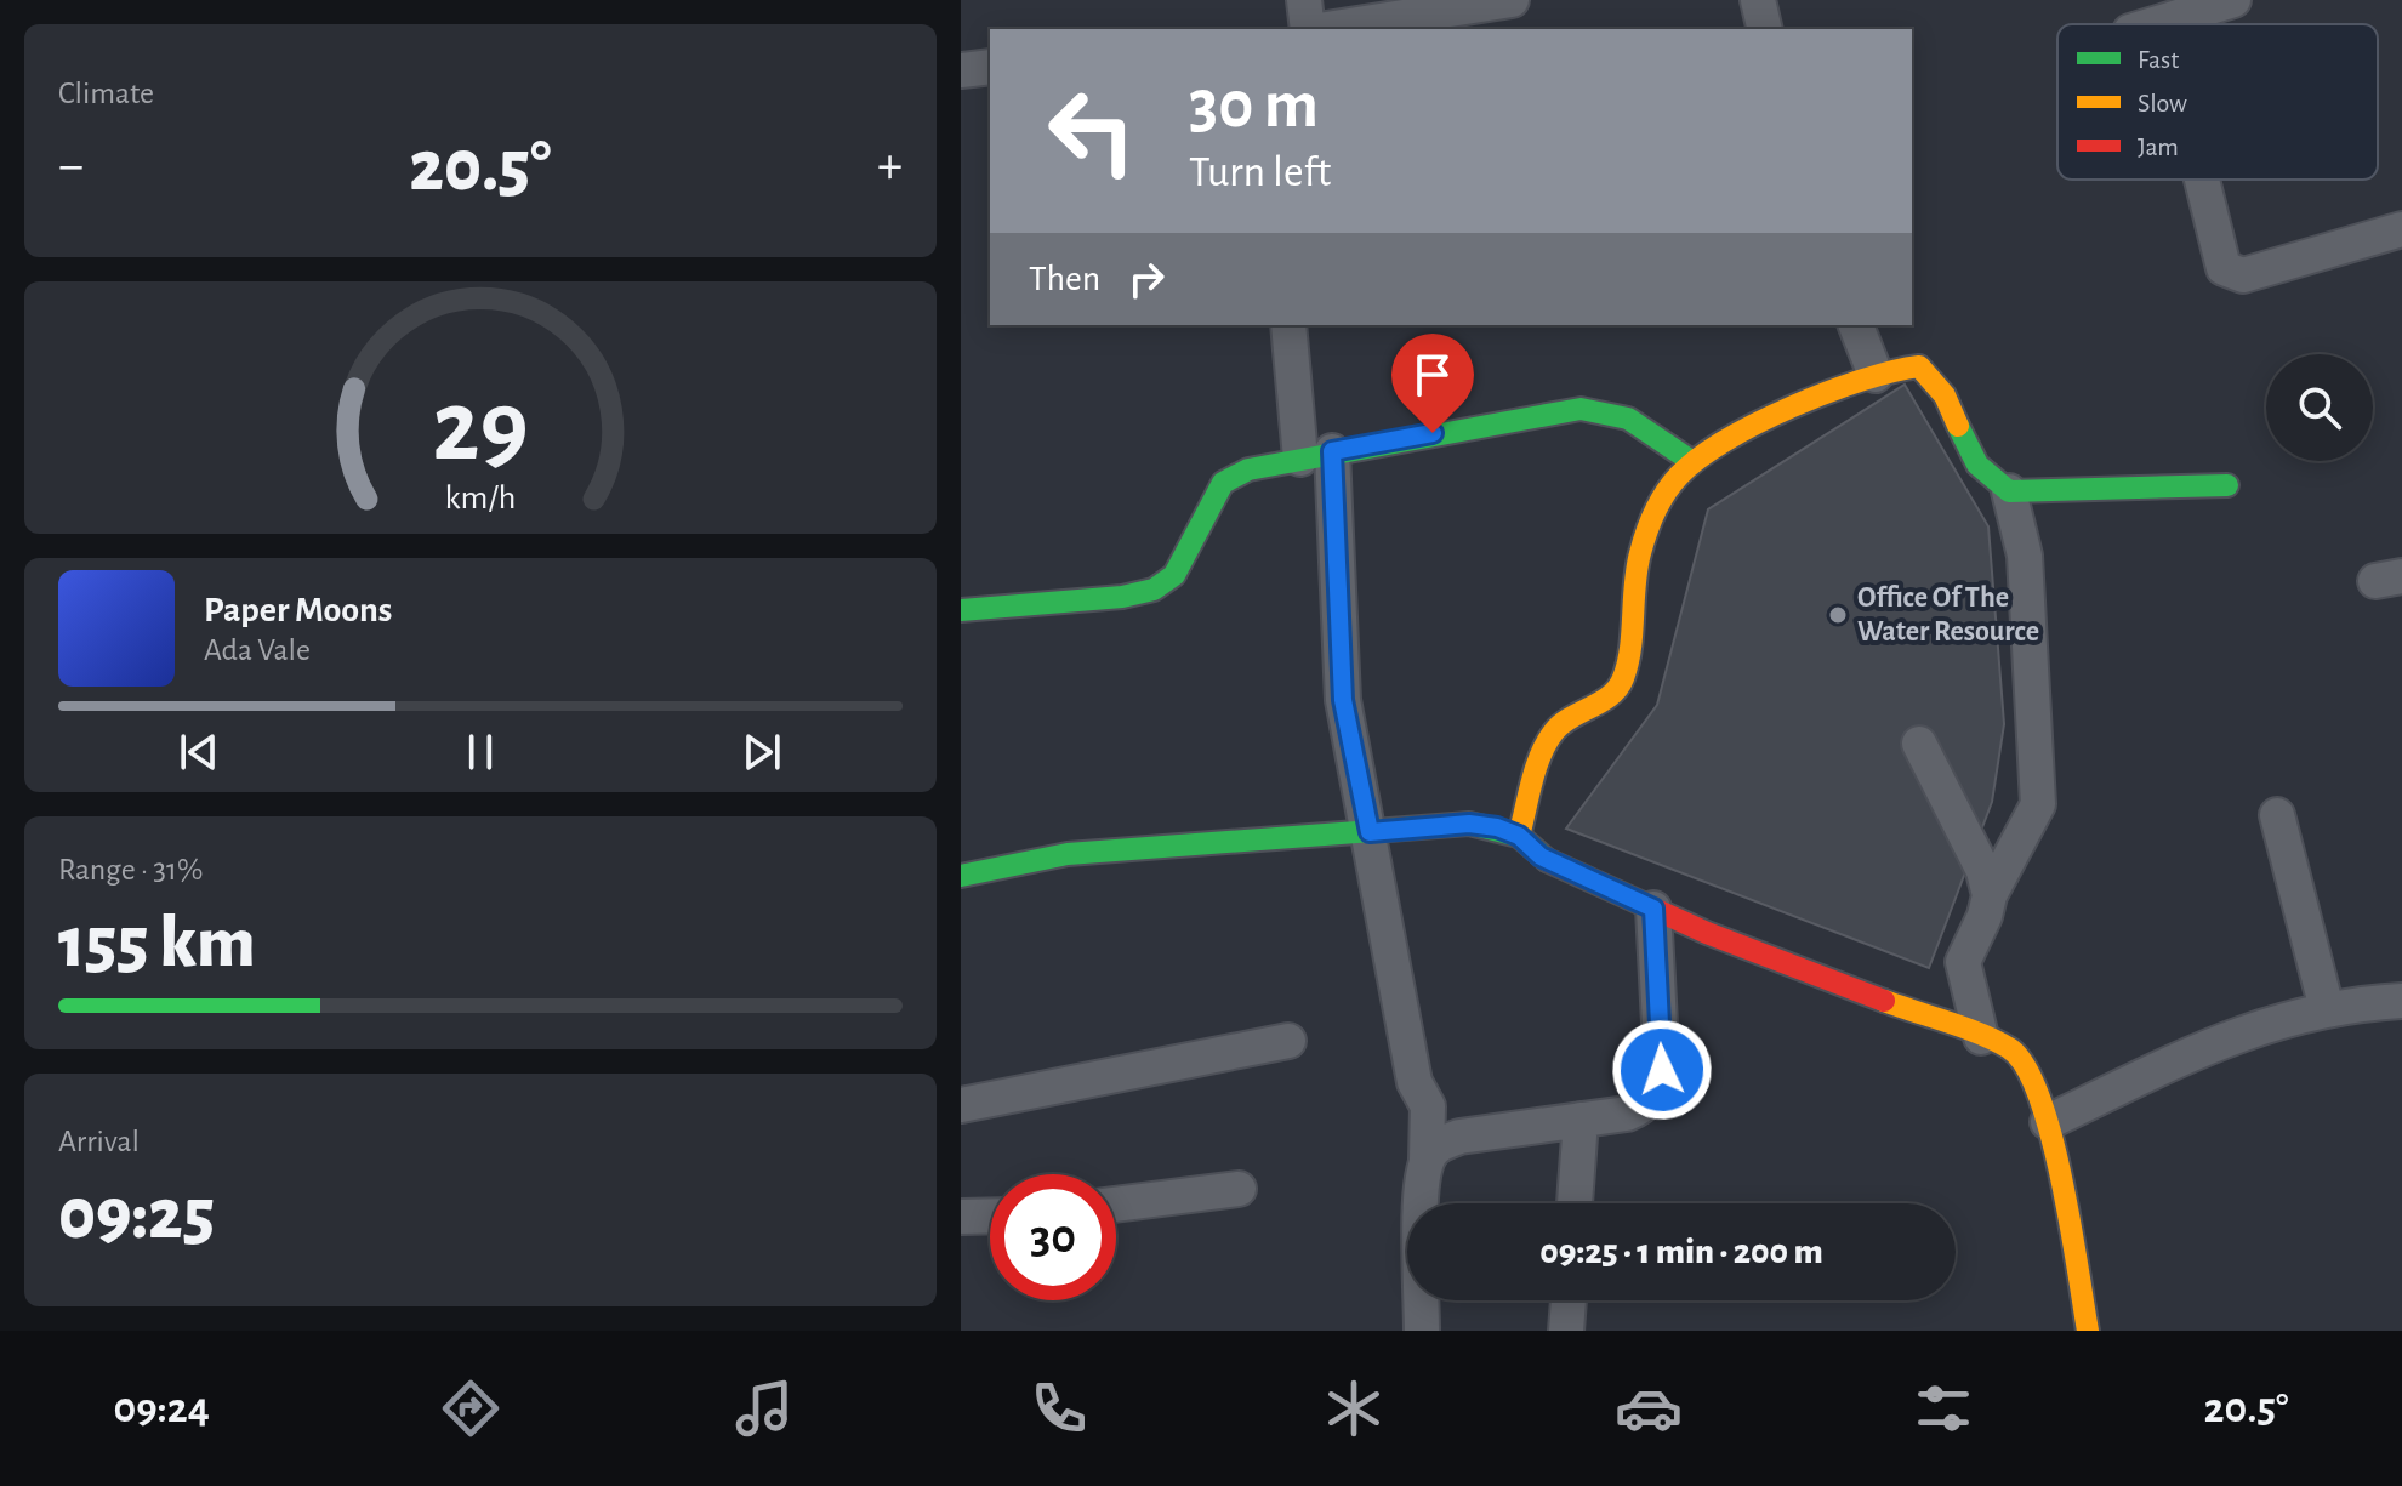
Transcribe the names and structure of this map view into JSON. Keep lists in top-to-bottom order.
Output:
{
  "places": ["Office Of The Water Resource"],
  "legend": ["Fast", "Slow", "Jam"],
  "page": {
    "tile": [
      "Climate",
      ["Range · 31%", "155 km"],
      ["Arrival", "09:25"]
    ],
    "turn": ["30 m", "Turn left"],
    "heat": ["−", "20.5°", "+"],
    "then": "Then",
    "song": ["Paper Moons", "Ada Vale"],
    "limit": "30",
    "trip": "09:25 · 1 min · 200 m",
    "tabs": ["09:24", "20.5°"],
    "gauge": ["29", "km/h"]
  }
}
